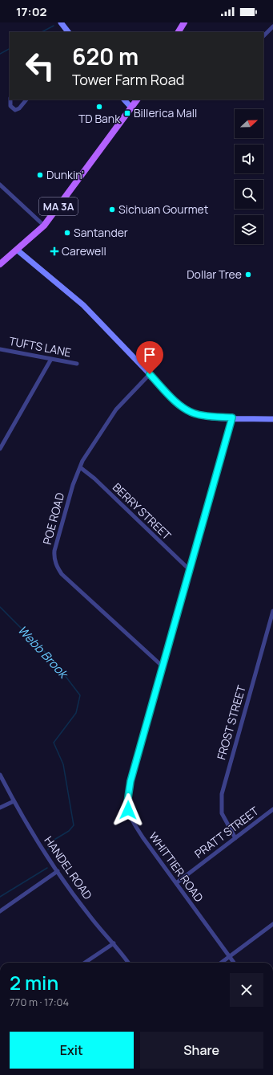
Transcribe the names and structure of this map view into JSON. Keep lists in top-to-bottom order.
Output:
{
  "streets": {
    "main road": ["MA 3A"],
    "street": [
      "TUFTS LANE",
      "BERRY STREET",
      "POE ROAD",
      "FROST STREET",
      "PRATT STREET",
      "WHITTIER ROAD",
      "HANDEL ROAD"
    ]
  },
  "crossings": [
    ["BERRY STREET", "POE ROAD"],
    ["BERRY STREET", "WHITTIER ROAD"],
    ["POE ROAD", "WHITTIER ROAD"],
    ["FROST STREET", "PRATT STREET"],
    ["PRATT STREET", "WHITTIER ROAD"]
  ],
  "water": ["Webb Brook"],
  "places": {
    "other": [
      "TD Bank",
      "Dunkin'",
      "Sichuan Gourmet",
      "Santander",
      "Dollar Tree"
    ],
    "transit": ["Billerica Mall"],
    "health": ["Carewell"]
  },
  "north": "right",
  "page": {
    "status": "17:02",
    "turn": ["620 m", "Tower Farm Road"],
    "heading": ["2 min", "770 m · 17:04"],
    "buttons": ["Exit", "Share"]
  }
}
